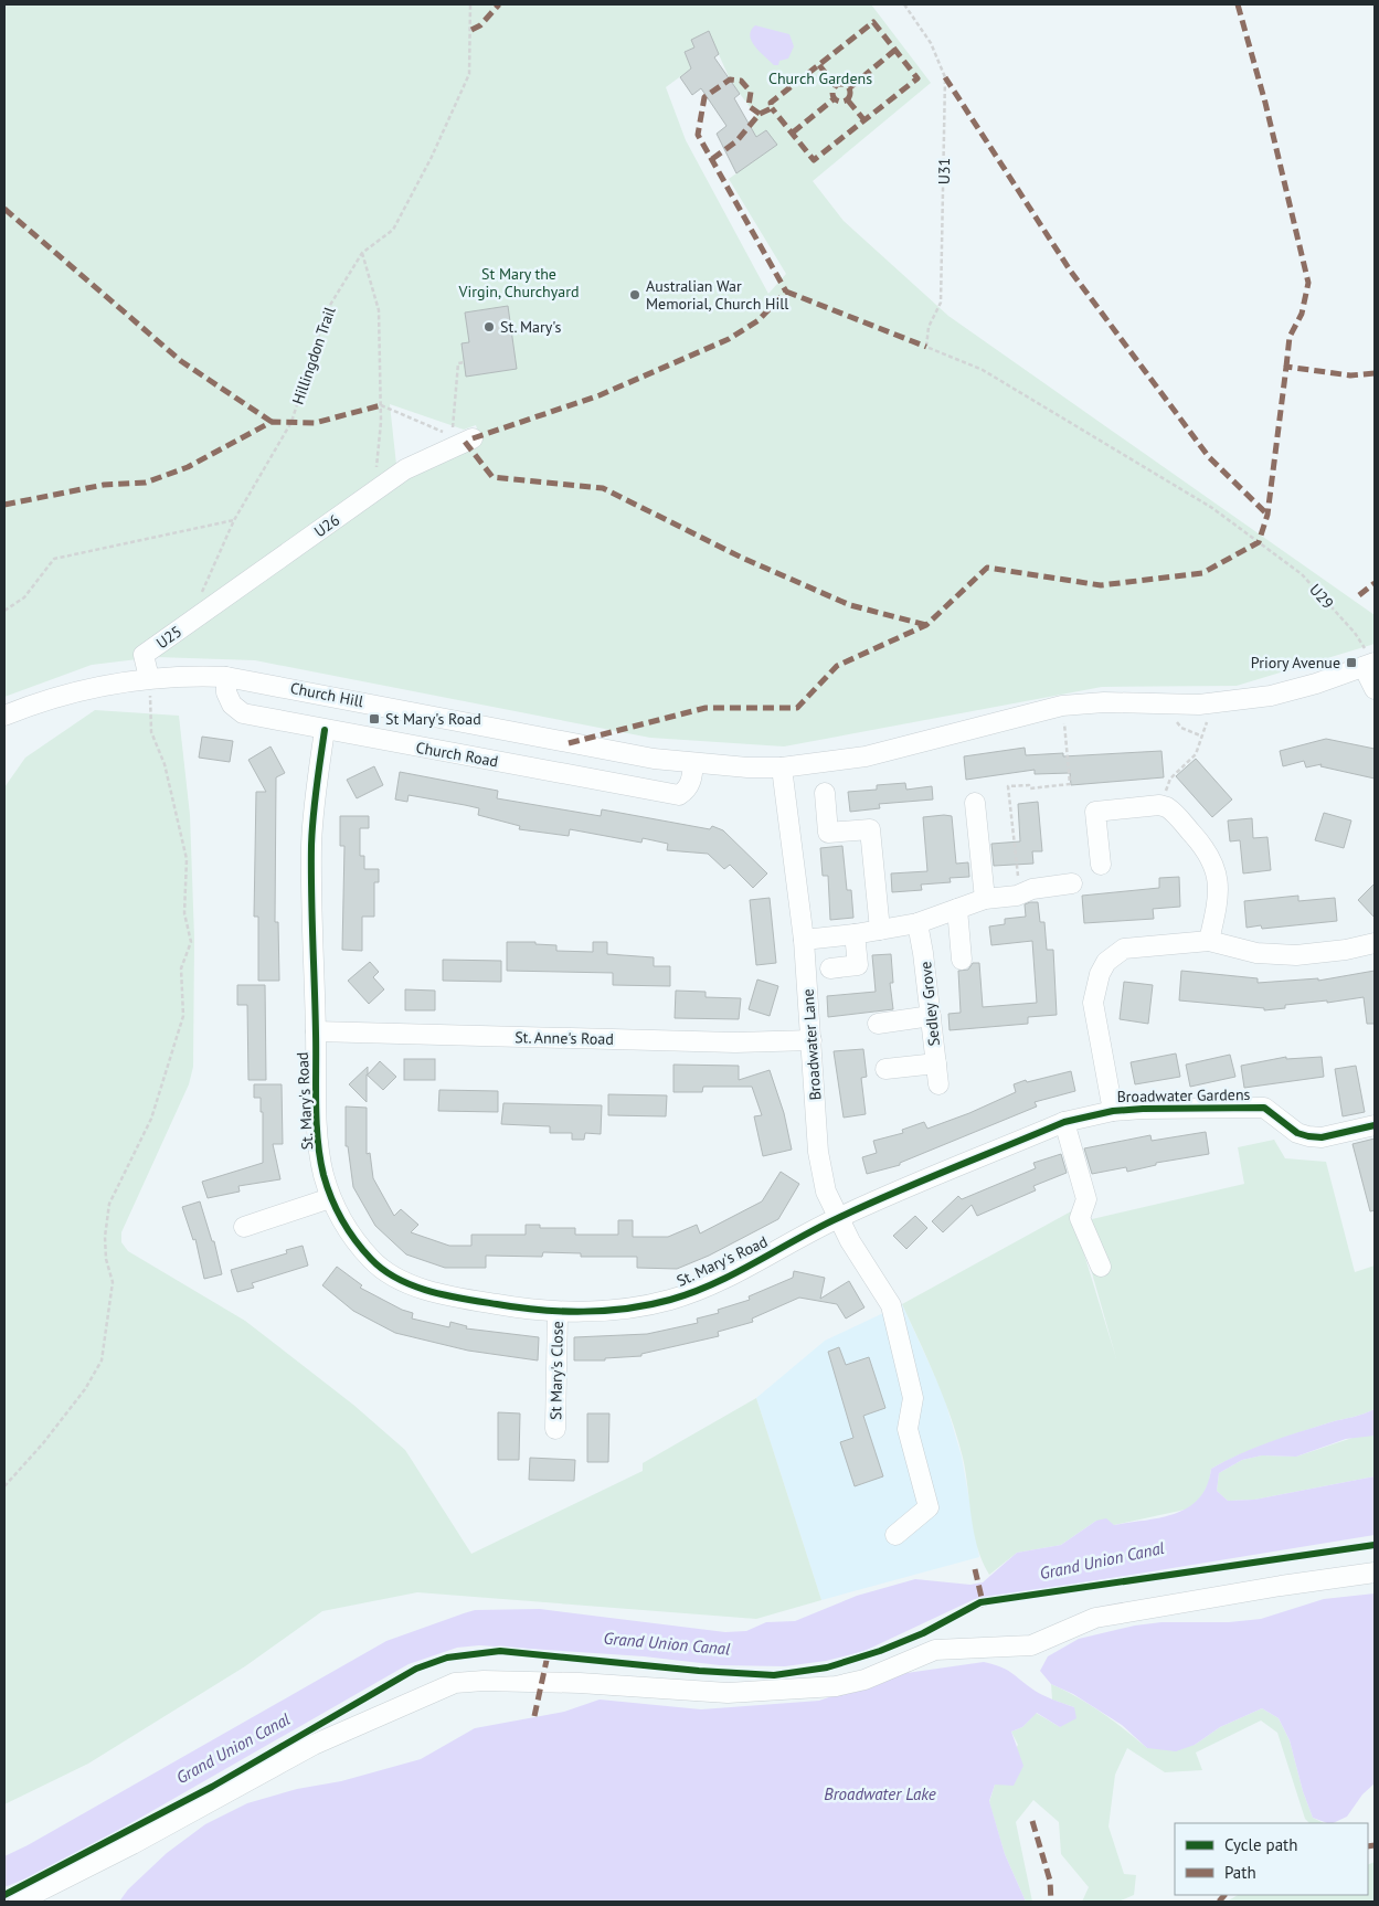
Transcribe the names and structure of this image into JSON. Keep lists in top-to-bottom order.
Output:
{
  "streets": {
    "street": [
      "U26",
      "U25",
      "Church Hill",
      "Church Road",
      "Sedley Grove",
      "St. Anne's Road",
      "Broadwater Lane",
      "Broadwater Gardens",
      "St. Mary's Road",
      "St Mary's Close"
    ],
    "path": ["U31", "Hillingdon Trail", "U29"]
  },
  "crossings": [
    ["U31", "U29"],
    ["U26", "U25"],
    ["U29", "Church Hill"],
    ["U25", "Church Hill"],
    ["Church Hill", "Church Road"],
    ["Church Hill", "Broadwater Lane"],
    ["Church Road", "St. Mary's Road"],
    ["St. Anne's Road", "Broadwater Lane"],
    ["St. Anne's Road", "St. Mary's Road"],
    ["Broadwater Lane", "Broadwater Gardens"],
    ["Broadwater Lane", "St. Mary's Road"],
    ["Broadwater Gardens", "St. Mary's Road"],
    ["St. Mary's Road", "St Mary's Close"]
  ],
  "water": ["Grand Union Canal", "Broadwater Lake"],
  "parks": ["Church Gardens", "St Mary the Virgin, Churchyard"],
  "places": {
    "other": ["Australian War Memorial, Church Hill", "St. Mary's"],
    "transit": ["Priory Avenue", "St Mary's Road"]
  },
  "legend": ["Cycle path", "Path"]
}
